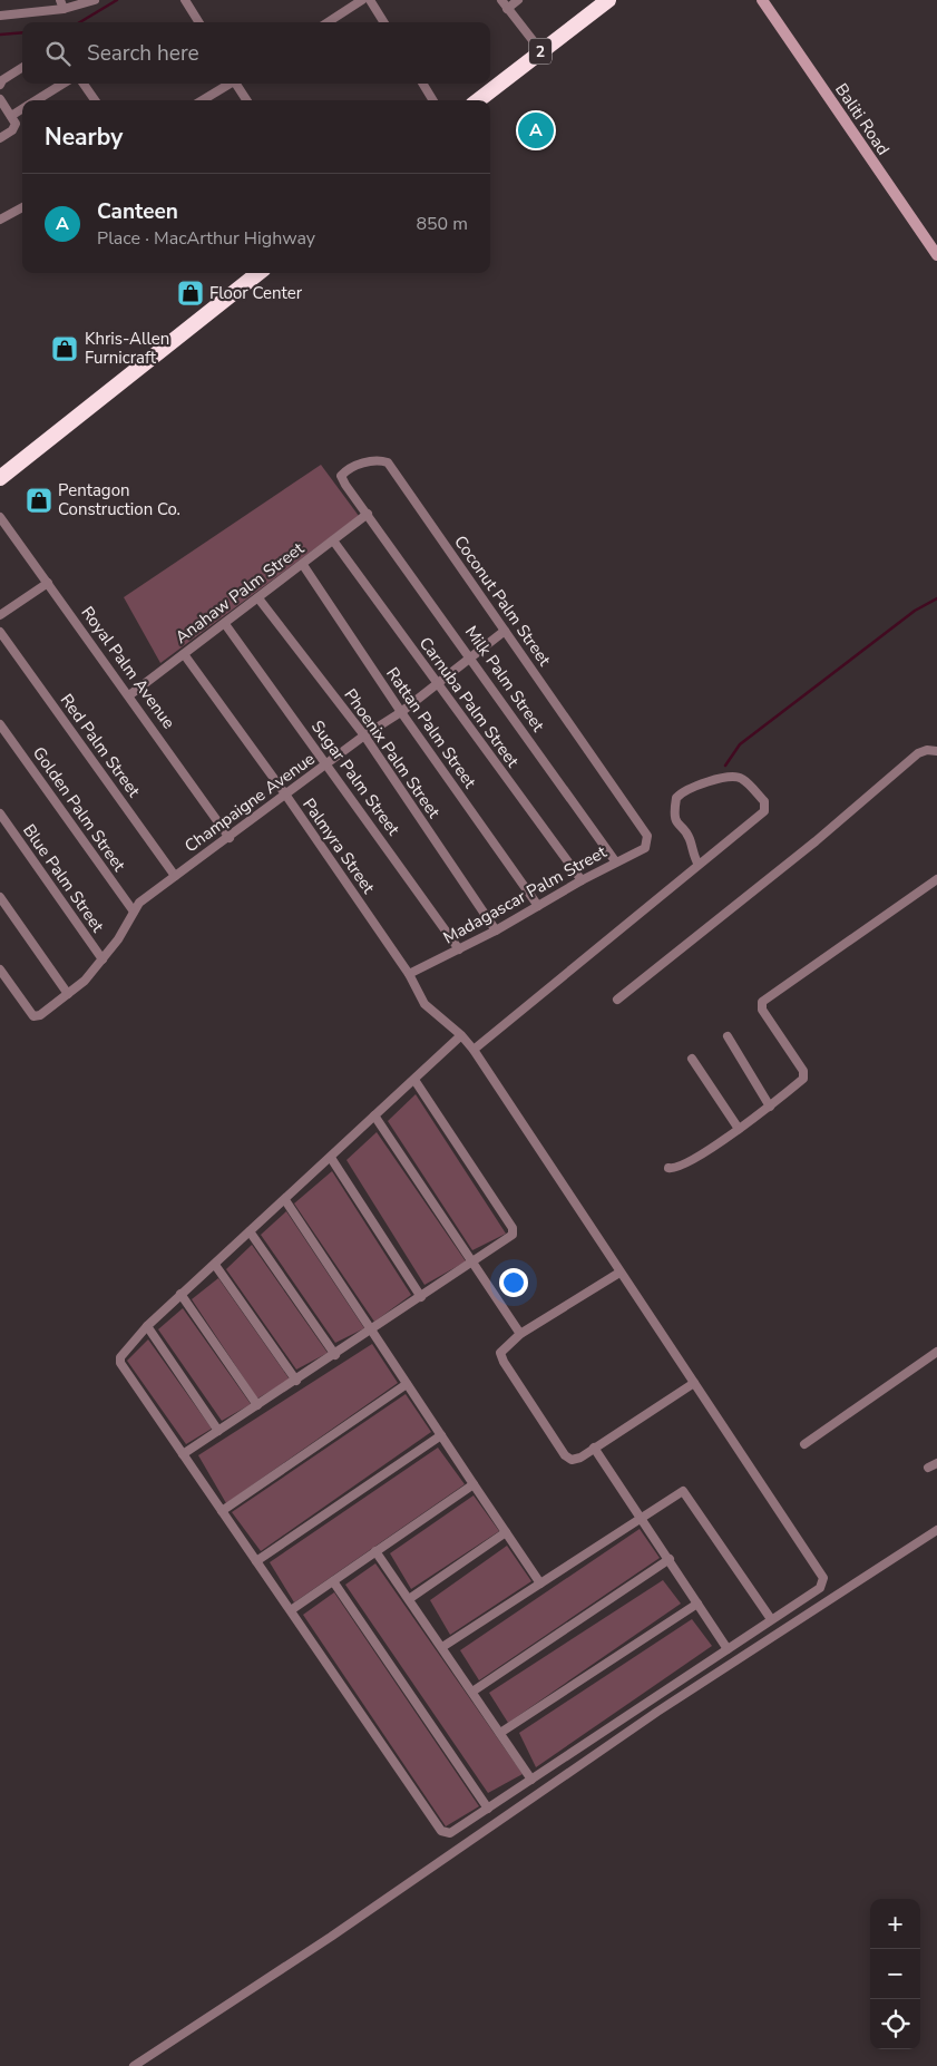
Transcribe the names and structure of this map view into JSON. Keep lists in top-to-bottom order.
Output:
{
  "streets": {
    "highway": ["2"],
    "main road": ["Baliti Road"],
    "street": [
      "Anahaw Palm Street",
      "Coconut Palm Street",
      "Royal Palm Avenue",
      "Milk Palm Street",
      "Carnuba Palm Street",
      "Rattan Palm Street",
      "Red Palm Street",
      "Phoenix Palm Street",
      "Sugar Palm Street",
      "Champaigne Avenue",
      "Golden Palm Street",
      "Palmyra Street",
      "Blue Palm Street",
      "Madagascar Palm Street"
    ]
  },
  "crossings": [
    ["Anahaw Palm Street", "Coconut Palm Street"],
    ["Anahaw Palm Street", "Royal Palm Avenue"],
    ["Anahaw Palm Street", "Milk Palm Street"],
    ["Anahaw Palm Street", "Carnuba Palm Street"],
    ["Anahaw Palm Street", "Rattan Palm Street"],
    ["Anahaw Palm Street", "Phoenix Palm Street"],
    ["Anahaw Palm Street", "Sugar Palm Street"],
    ["Anahaw Palm Street", "Palmyra Street"],
    ["Coconut Palm Street", "Milk Palm Street"],
    ["Coconut Palm Street", "Champaigne Avenue"],
    ["Coconut Palm Street", "Madagascar Palm Street"],
    ["Royal Palm Avenue", "Champaigne Avenue"],
    ["Milk Palm Street", "Champaigne Avenue"],
    ["Milk Palm Street", "Madagascar Palm Street"],
    ["Carnuba Palm Street", "Champaigne Avenue"],
    ["Carnuba Palm Street", "Madagascar Palm Street"],
    ["Rattan Palm Street", "Champaigne Avenue"],
    ["Rattan Palm Street", "Madagascar Palm Street"],
    ["Red Palm Street", "Champaigne Avenue"],
    ["Phoenix Palm Street", "Champaigne Avenue"],
    ["Phoenix Palm Street", "Madagascar Palm Street"],
    ["Sugar Palm Street", "Champaigne Avenue"],
    ["Sugar Palm Street", "Madagascar Palm Street"],
    ["Champaigne Avenue", "Golden Palm Street"],
    ["Champaigne Avenue", "Palmyra Street"],
    ["Champaigne Avenue", "Blue Palm Street"],
    ["Palmyra Street", "Madagascar Palm Street"]
  ],
  "places": {
    "shop": ["Floor Center", "Khris-Allen Furnicraft", "Pentagon Construction Co."]
  },
  "page": {
    "search": "Search here",
    "heading": "Nearby",
    "pins": "A",
    "list": [
      {
        "mark": "A",
        "name": "Canteen",
        "note": "Place · MacArthur Highway",
        "value": "850 m"
      }
    ],
    "map_buttons": ["+", "−"]
  }
}
